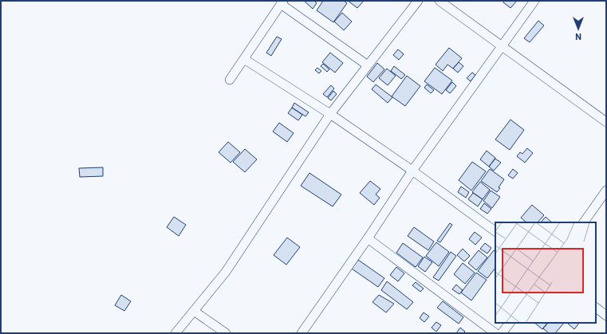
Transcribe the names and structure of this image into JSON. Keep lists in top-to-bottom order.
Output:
{
  "north": "bottom"
}
